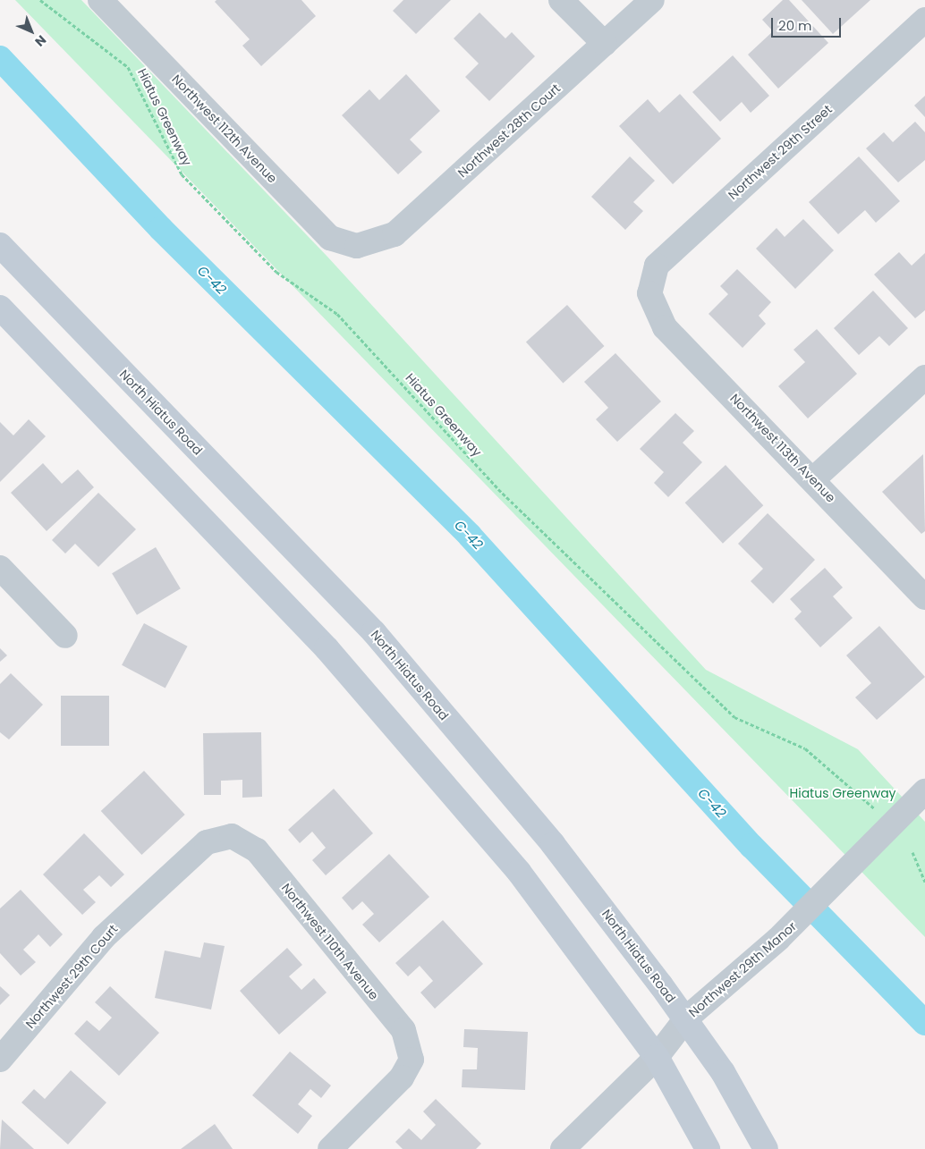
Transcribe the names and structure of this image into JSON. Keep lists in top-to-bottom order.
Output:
{
  "streets": {
    "main road": ["North Hiatus Road"],
    "street": [
      "Northwest 112th Avenue",
      "Northwest 28th Court",
      "Northwest 29th Street",
      "Northwest 113th Avenue",
      "Northwest 110th Avenue",
      "Northwest 29th Manor",
      "Northwest 29th Court"
    ],
    "path": ["Hiatus Greenway"]
  },
  "crossings": [
    ["Northwest 112th Avenue", "Northwest 28th Court"],
    ["Northwest 29th Street", "Northwest 113th Avenue"],
    ["North Hiatus Road", "Northwest 29th Manor"],
    ["Northwest 110th Avenue", "Northwest 29th Court"]
  ],
  "water": ["C-42"],
  "parks": ["Hiatus Greenway"],
  "scale_bar": "20 m",
  "north": "bottom right"
}
